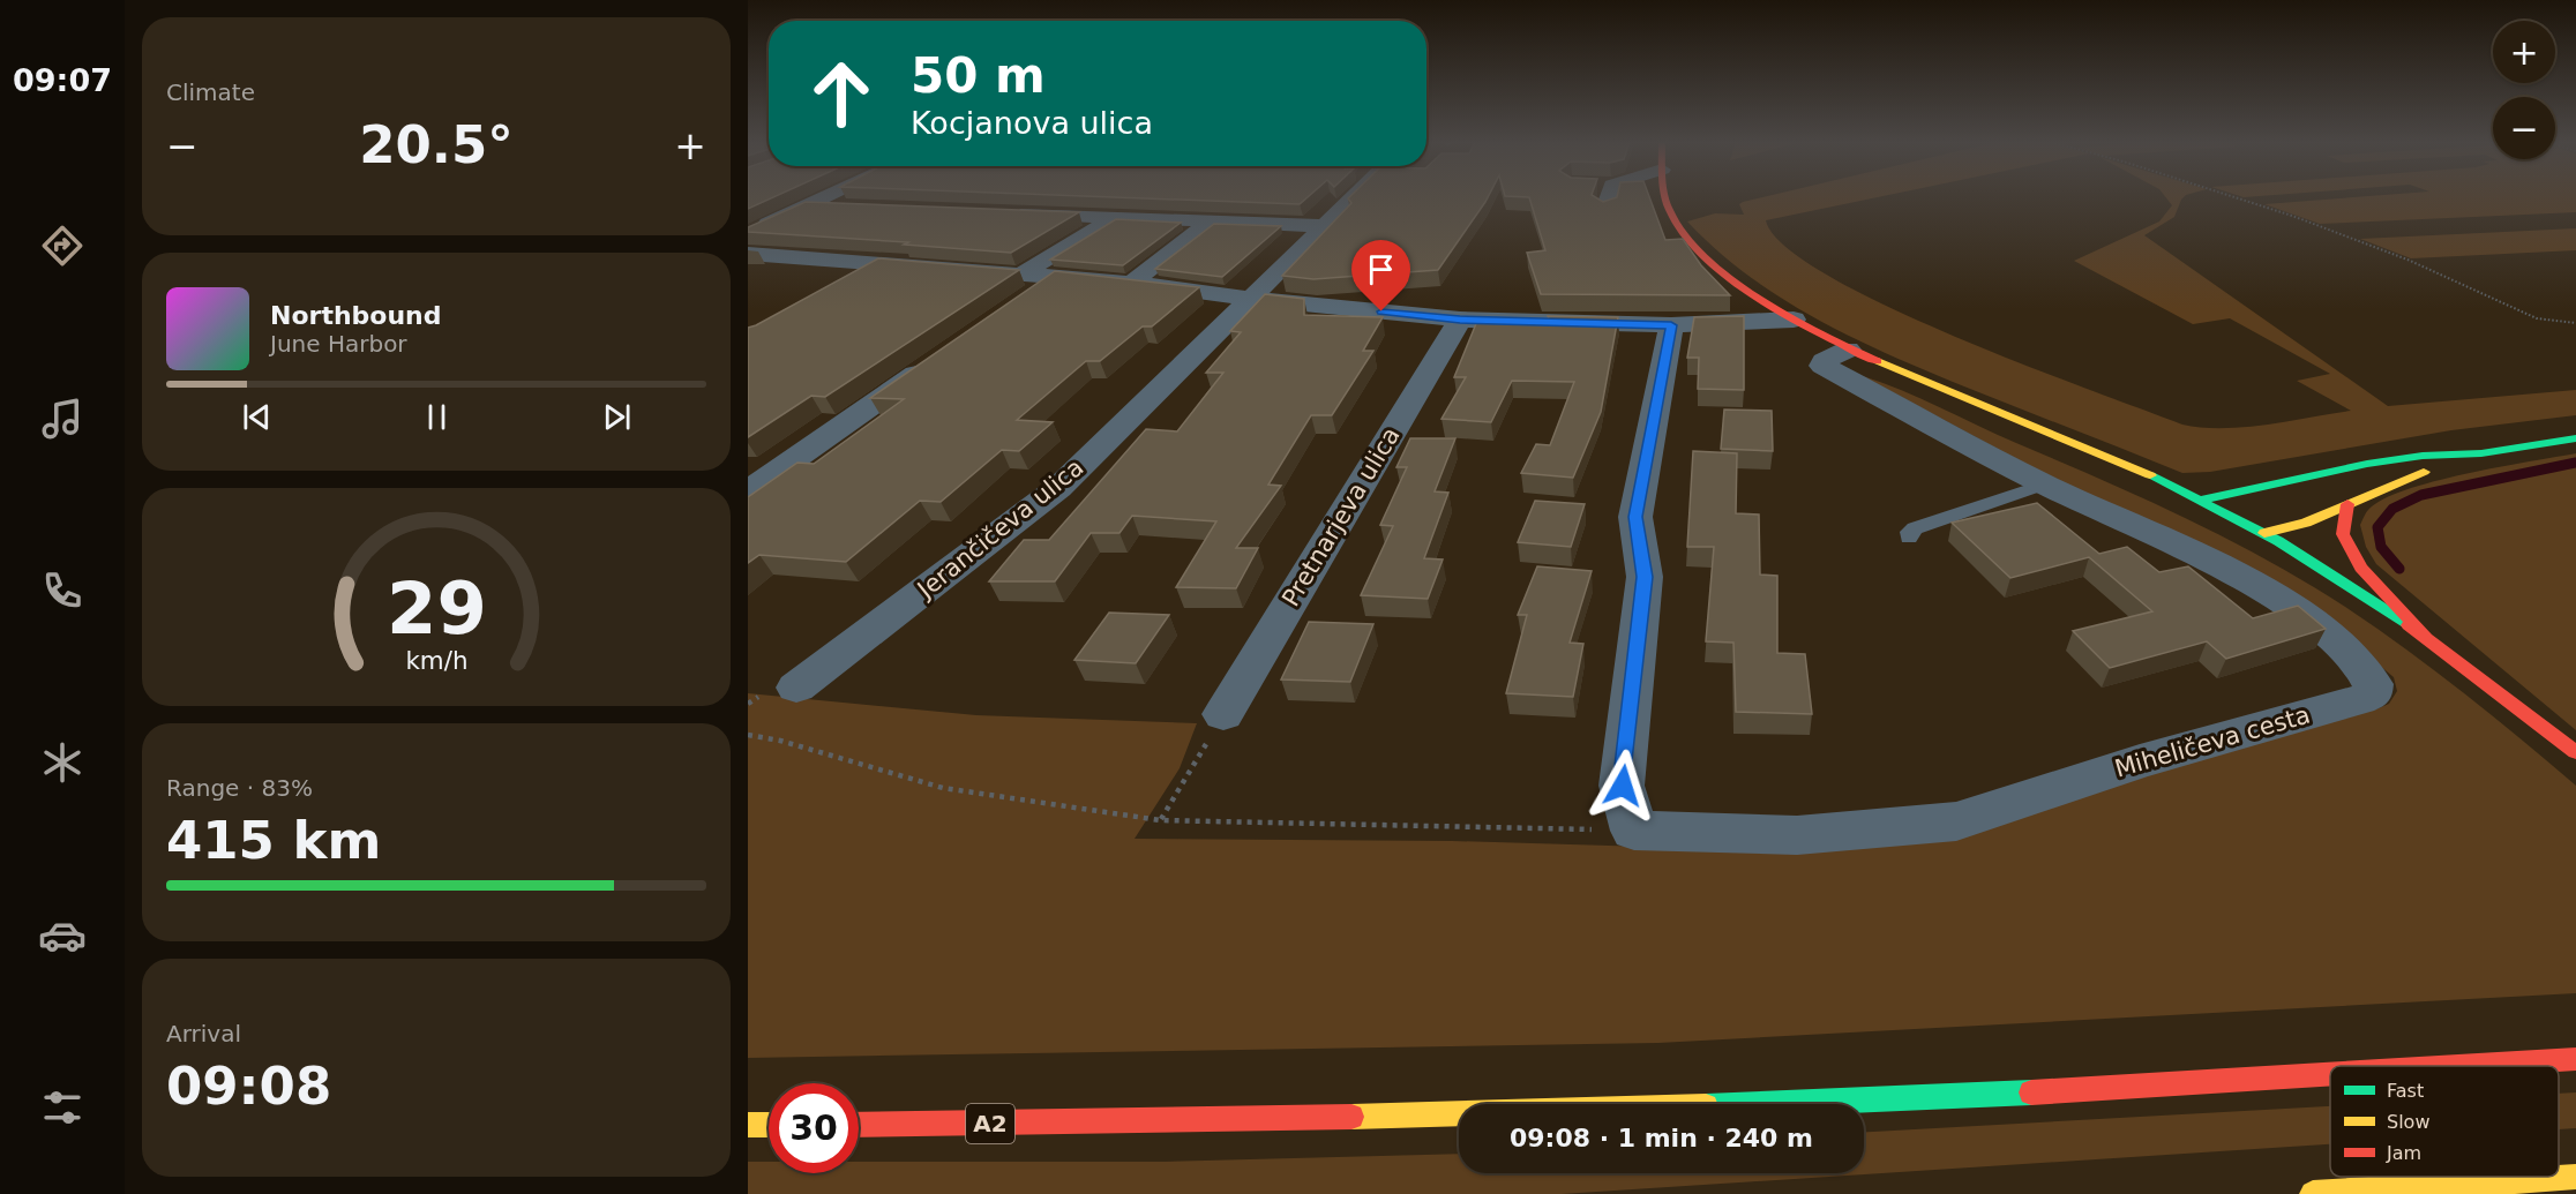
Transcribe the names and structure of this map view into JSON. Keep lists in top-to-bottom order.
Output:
{
  "streets": {
    "main road": ["A2"],
    "street": ["Pretnarjeva ulica", "Jerančičeva ulica", "Miheličeva cesta"]
  },
  "legend": ["Fast", "Slow", "Jam"],
  "page": {
    "tabs": "09:07",
    "tile": [
      "Climate",
      ["Range · 83%", "415 km"],
      ["Arrival", "09:08"]
    ],
    "map_buttons": ["+", "−"],
    "turn": ["50 m", "Kocjanova ulica"],
    "heat": ["−", "20.5°", "+"],
    "song": ["Northbound", "June Harbor"],
    "limit": "30",
    "trip": "09:08 · 1 min · 240 m",
    "gauge": ["29", "km/h"]
  }
}
